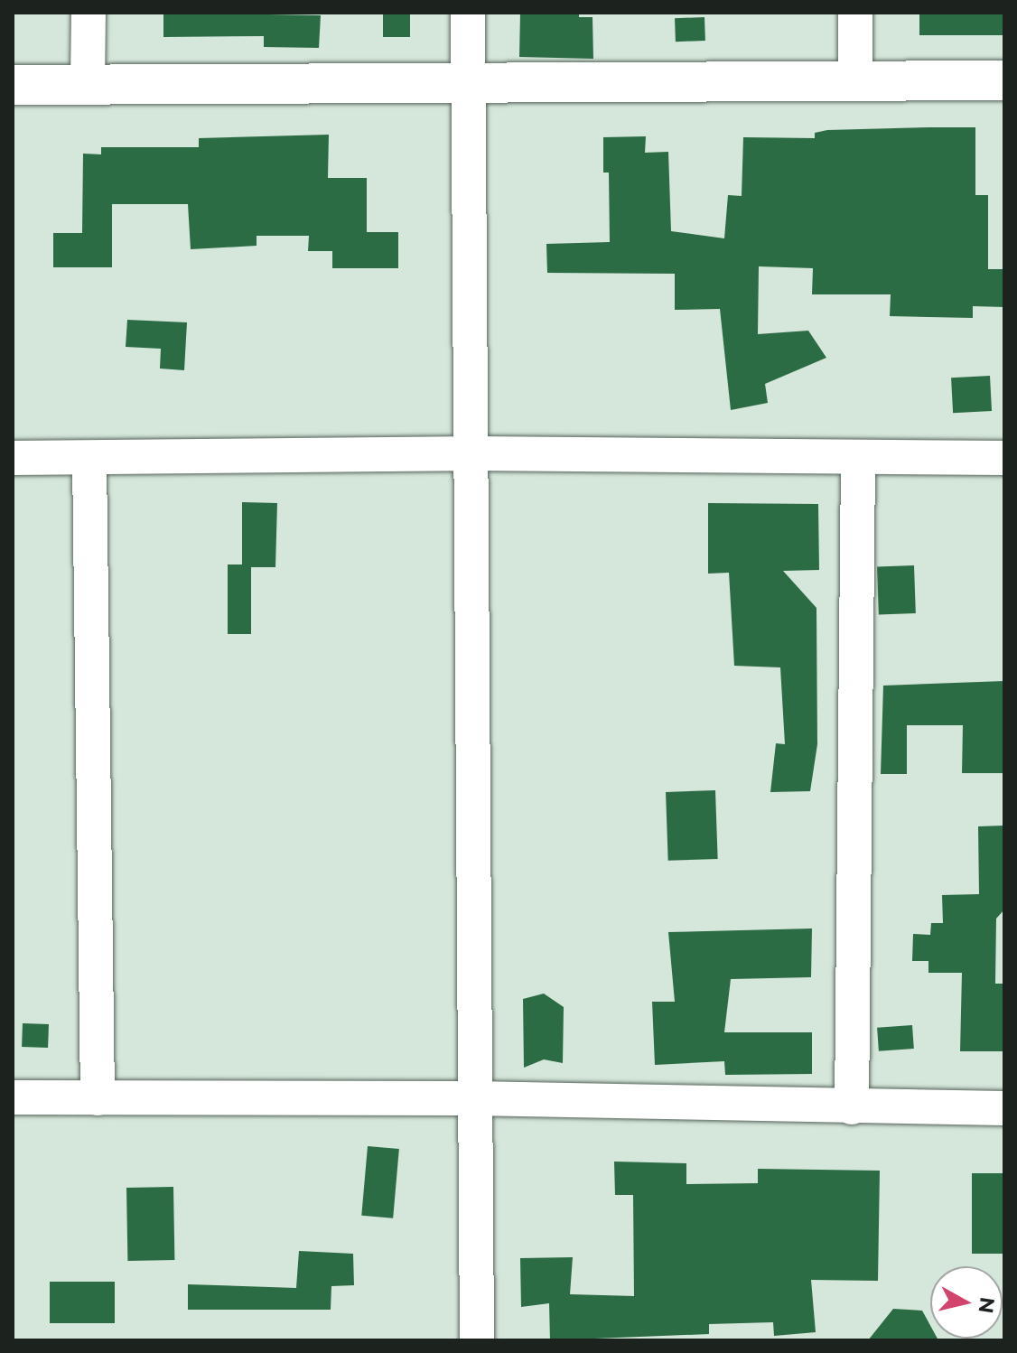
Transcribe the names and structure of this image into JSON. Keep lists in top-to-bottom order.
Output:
{
  "north": "right"
}
